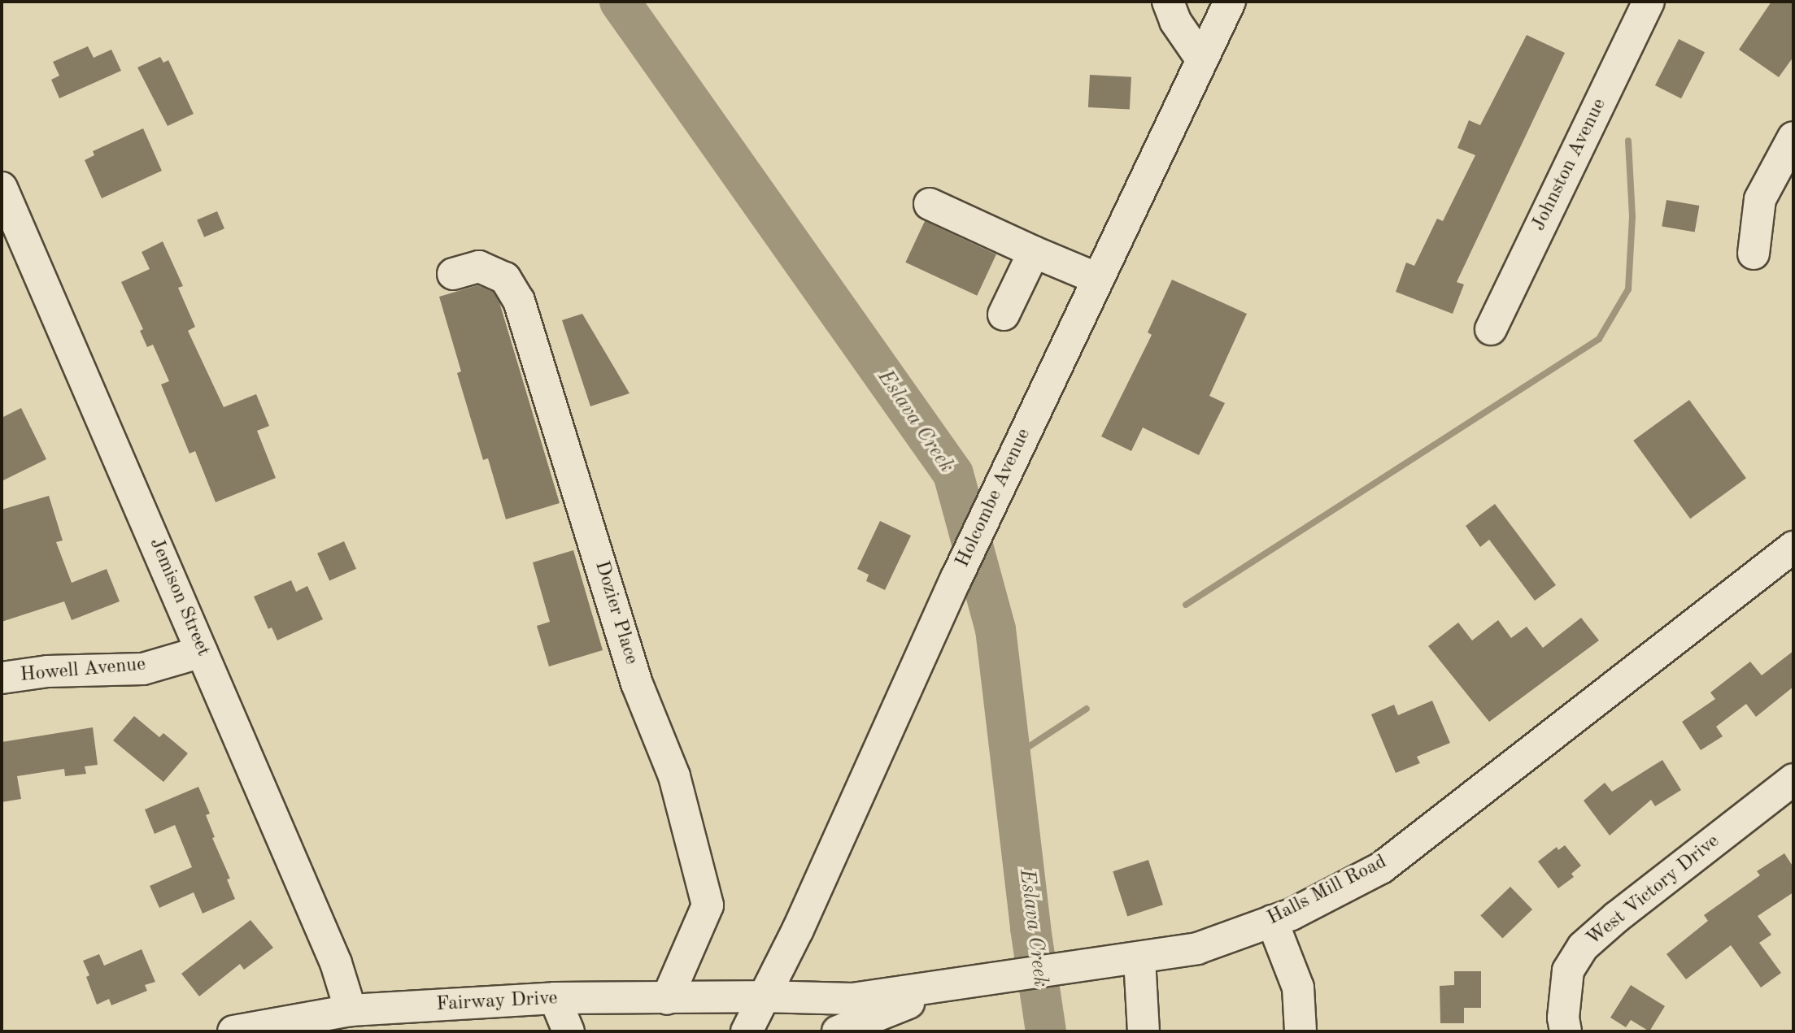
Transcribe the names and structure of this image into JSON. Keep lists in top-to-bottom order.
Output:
{
  "streets": {
    "street": [
      "Johnston Avenue",
      "Holcombe Avenue",
      "Jemison Street",
      "Dozier Place",
      "Howell Avenue",
      "Halls Mill Road",
      "West Victory Drive",
      "Fairway Drive"
    ]
  },
  "crossings": [
    ["Holcombe Avenue", "Halls Mill Road"],
    ["Holcombe Avenue", "Fairway Drive"],
    ["Jemison Street", "Howell Avenue"],
    ["Jemison Street", "Fairway Drive"],
    ["Dozier Place", "Fairway Drive"],
    ["Halls Mill Road", "Fairway Drive"]
  ],
  "water": ["Eslava Creek"]
}
